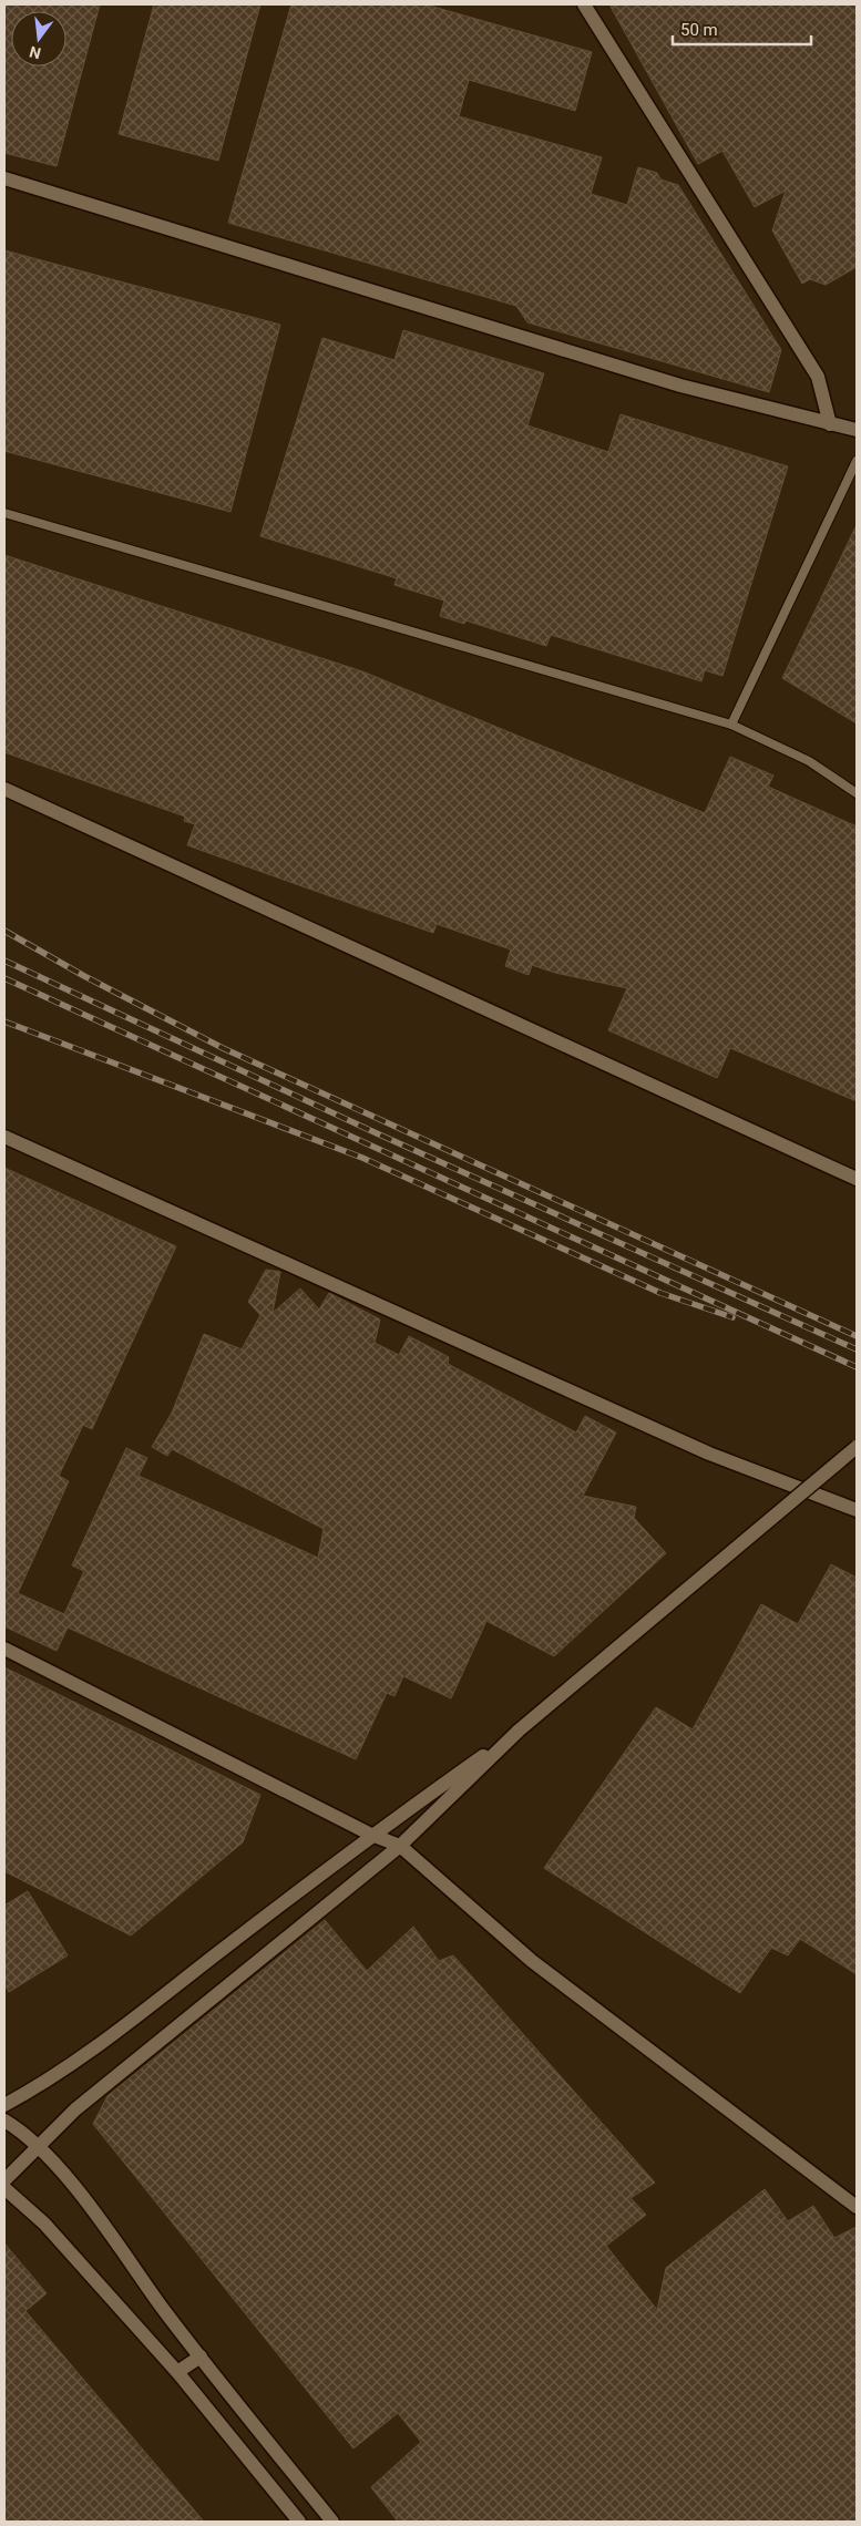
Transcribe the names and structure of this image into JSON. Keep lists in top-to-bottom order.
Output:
{
  "scale_bar": "50 m",
  "north": "bottom"
}
